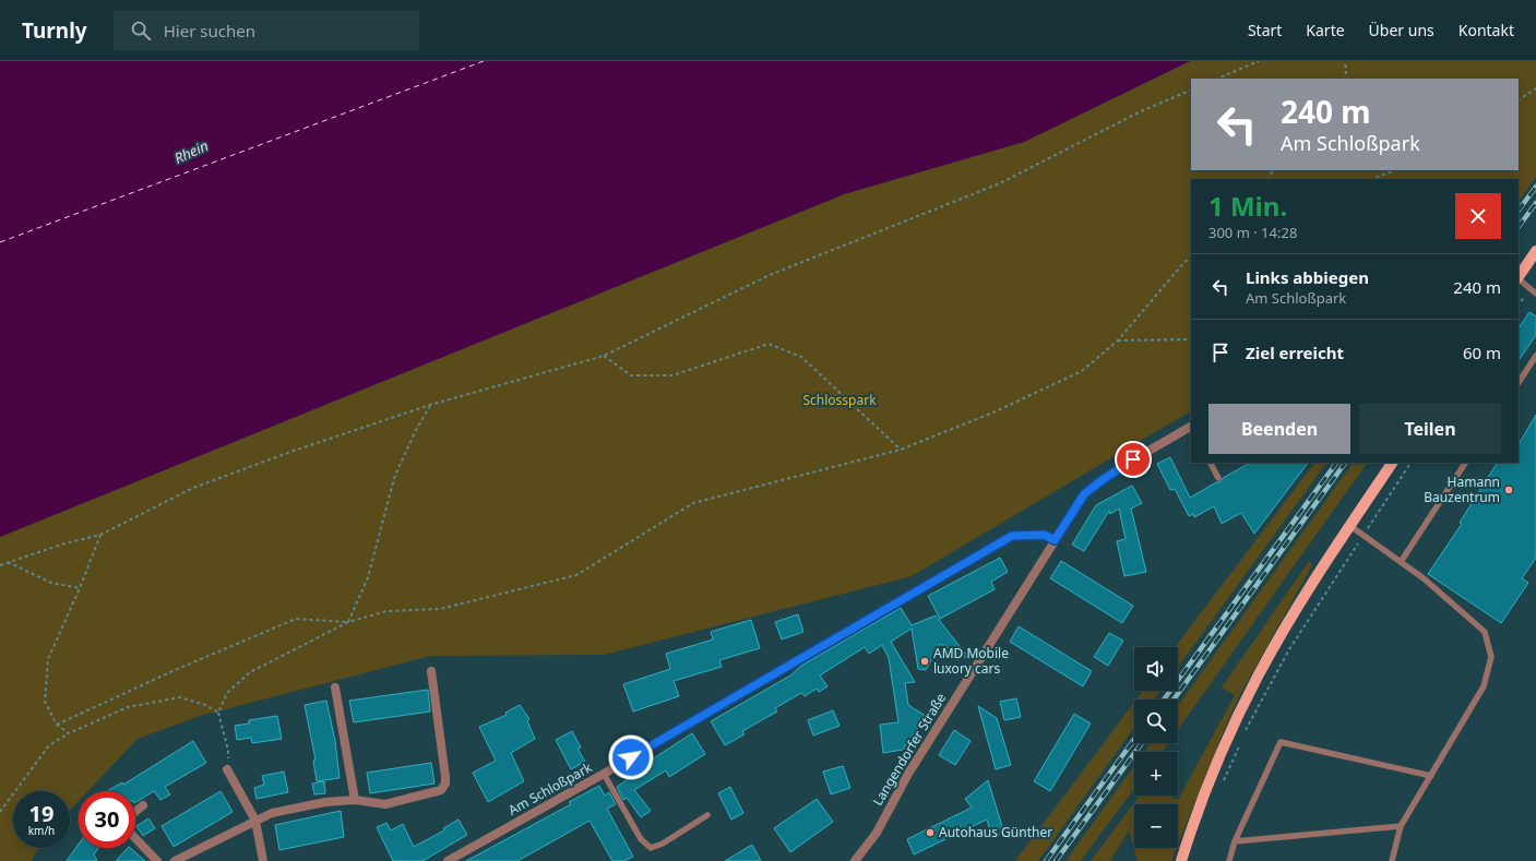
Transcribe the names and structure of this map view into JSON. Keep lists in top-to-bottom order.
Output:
{
  "streets": {
    "street": ["Langendorfer Straße", "Am Schloßpark"]
  },
  "crossings": [
    ["Langendorfer Straße", "Am Schloßpark"]
  ],
  "water": ["Rhein"],
  "parks": ["Schlosspark"],
  "places": ["Hamann Bauzentrum", "AMD Mobile luxory cars", "Autohaus Günther"],
  "page": {
    "header": "Turnly",
    "search": "Hier suchen",
    "nav": [
      "Start",
      "Karte",
      "Über uns",
      "Kontakt"
    ],
    "turn": ["240 m", "Am Schloßpark"],
    "heading": ["1 Min.", "300 m · 14:28"],
    "list": [
      {
        "name": "Links abbiegen",
        "note": "Am Schloßpark",
        "value": "240 m"
      },
      {
        "name": "Ziel erreicht",
        "value": "60 m"
      }
    ],
    "buttons": ["Beenden", "Teilen"],
    "map_buttons": ["+", "−"],
    "speed": "19 km/h",
    "limit": "30"
  }
}
